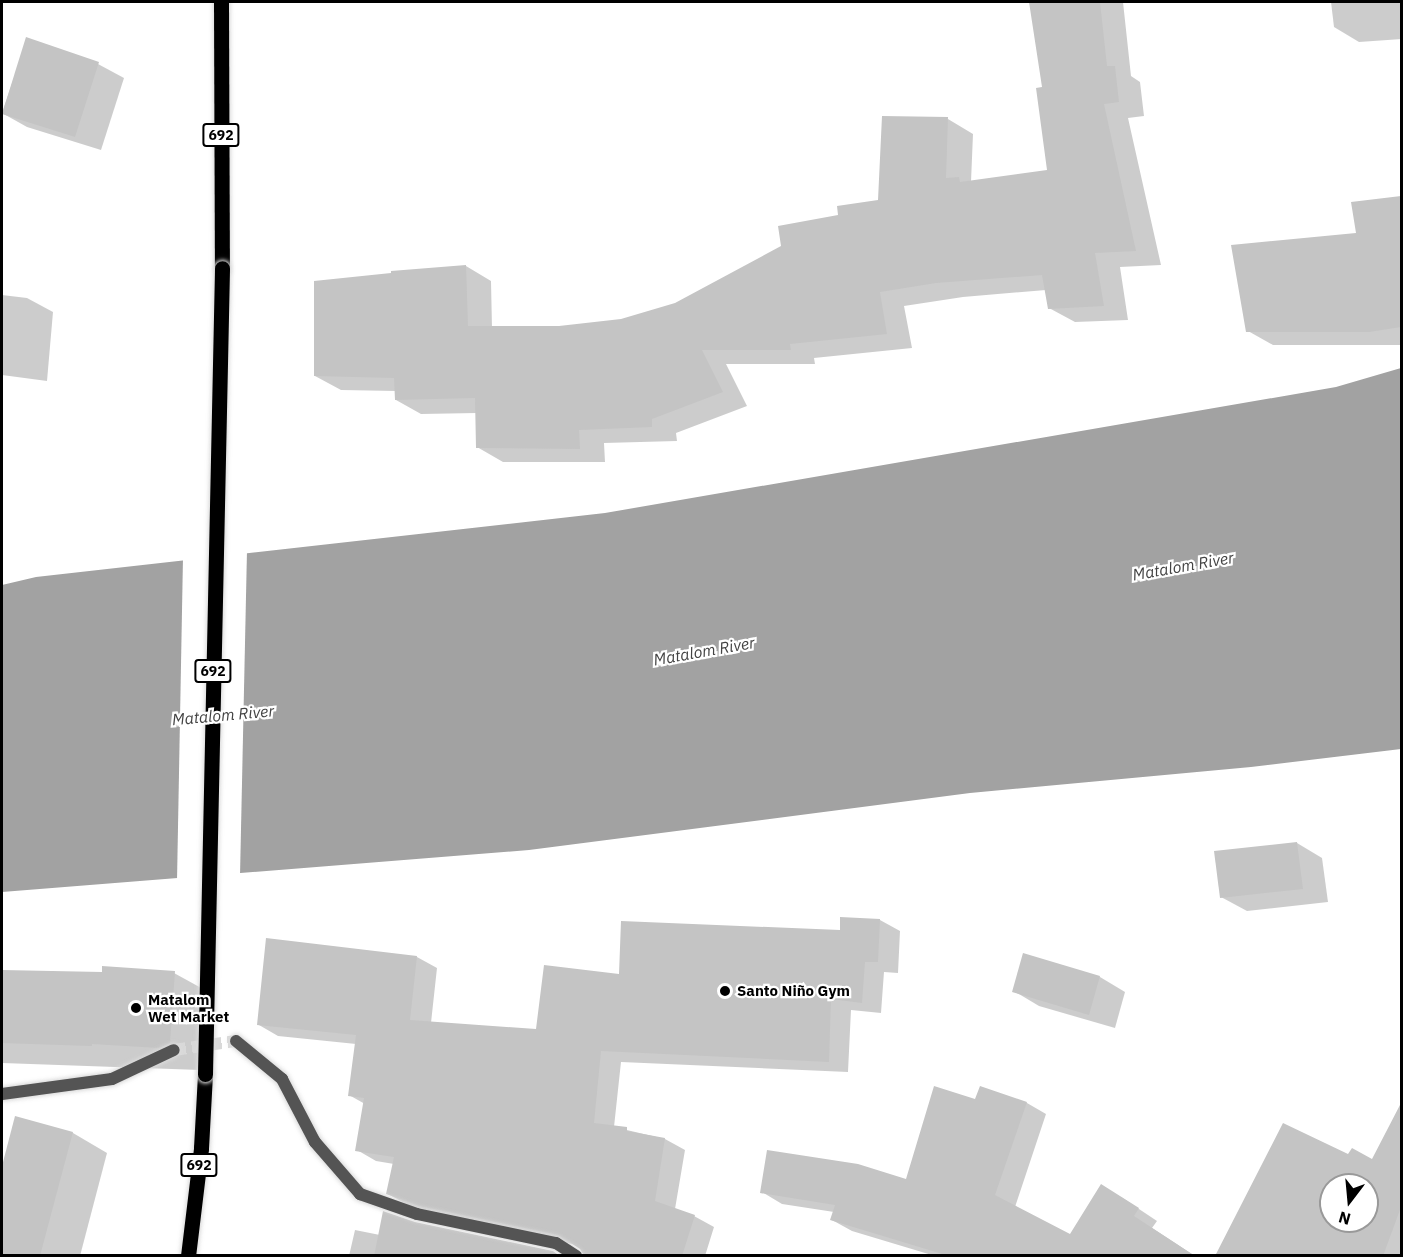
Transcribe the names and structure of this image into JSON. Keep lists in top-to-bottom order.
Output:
{
  "streets": {
    "main road": ["692"]
  },
  "water": ["Matalom River"],
  "places": ["Santo Niño Gym", "Matalom Wet Market"],
  "north": "bottom"
}
